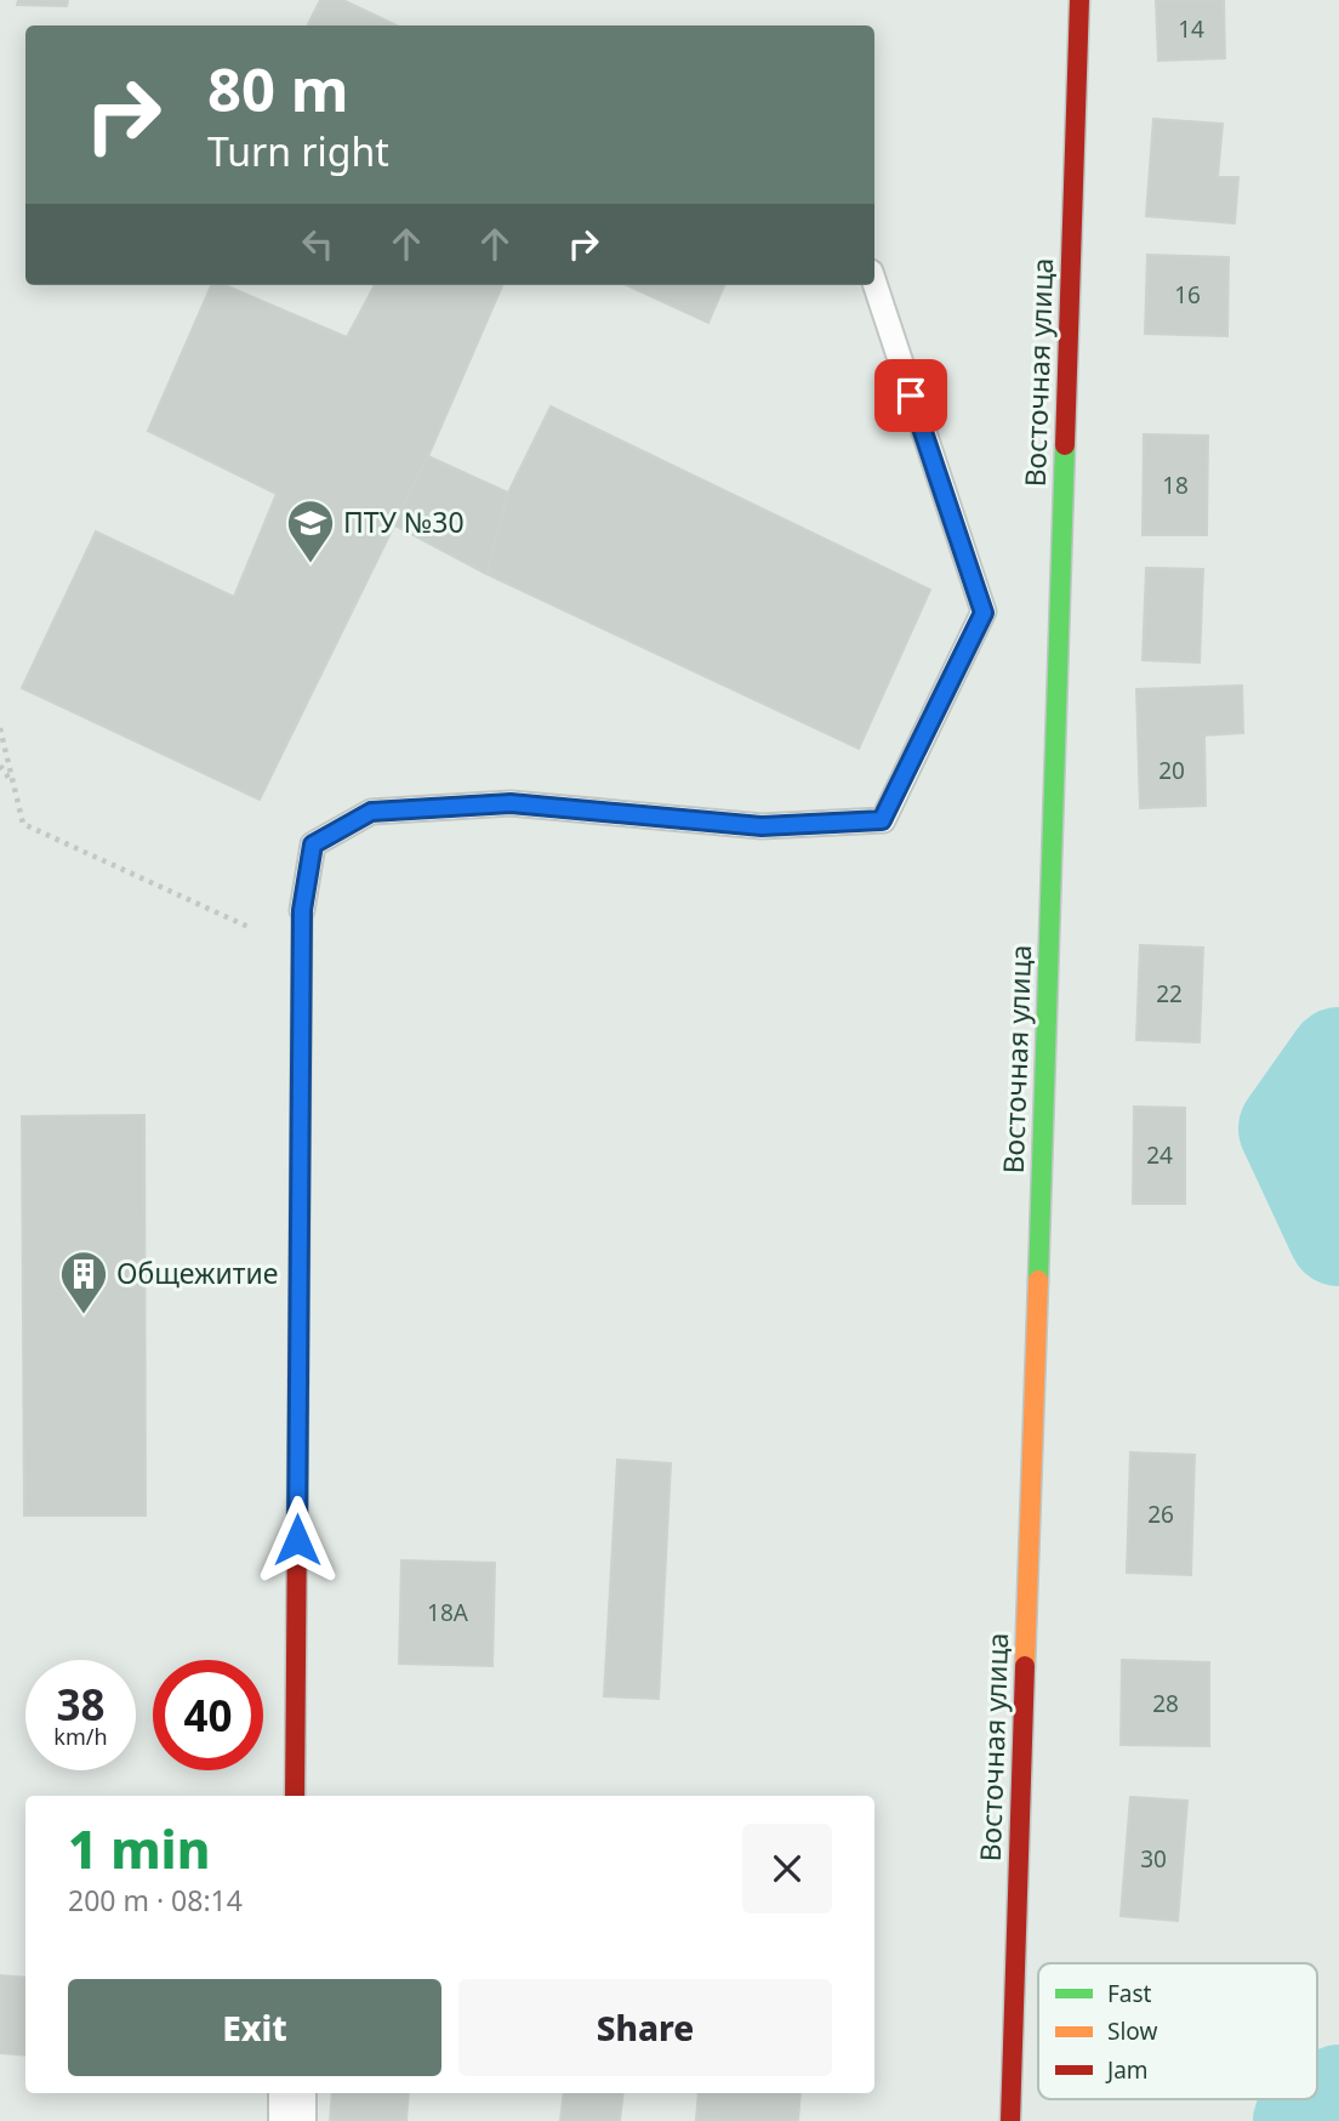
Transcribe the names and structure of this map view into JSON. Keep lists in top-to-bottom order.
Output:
{
  "streets": {
    "street": ["Восточная улица"]
  },
  "places": {
    "school or university": ["ПТУ №30"],
    "building": ["Общежитие"]
  },
  "house_numbers": [
    "14",
    "16",
    "18",
    "20",
    "22",
    "24",
    "26",
    "18А",
    "28",
    "30"
  ],
  "legend": ["Fast", "Slow", "Jam"],
  "page": {
    "turn": ["80 m", "Turn right"],
    "speed": "38 km/h",
    "limit": "40",
    "heading": ["1 min", "200 m · 08:14"],
    "buttons": ["Exit", "Share"]
  }
}
